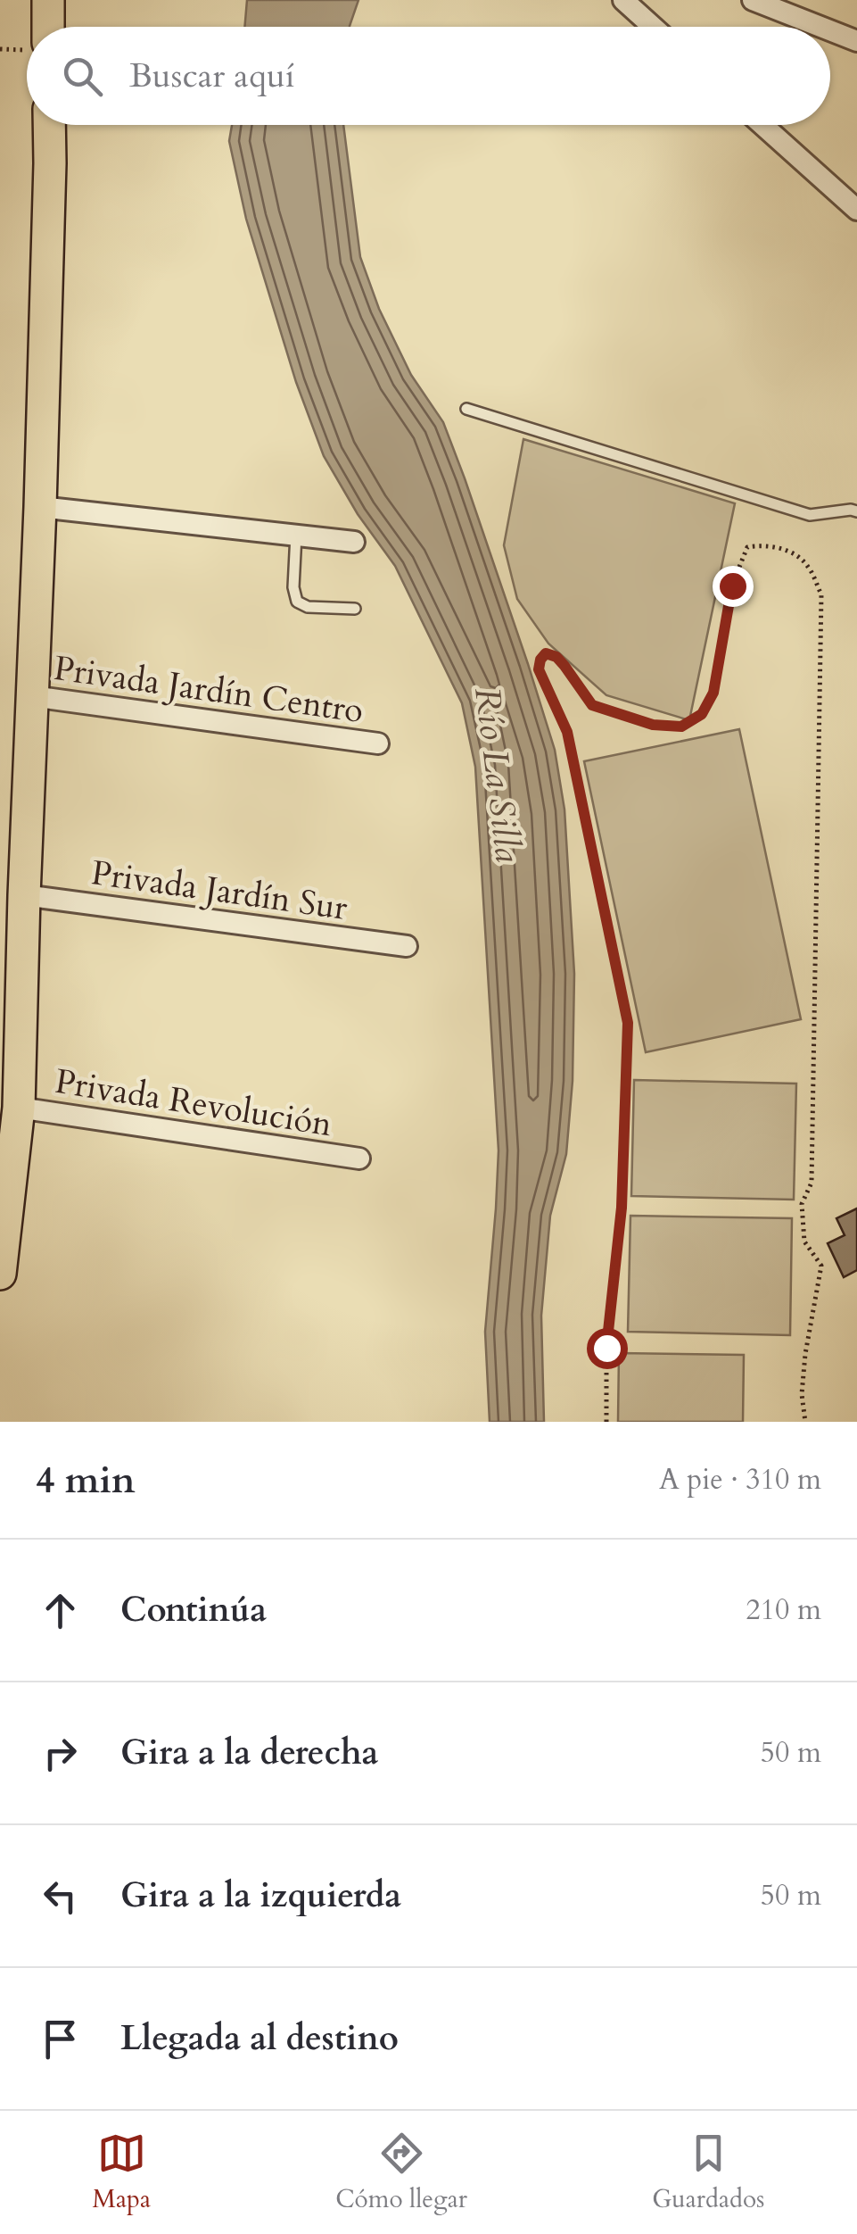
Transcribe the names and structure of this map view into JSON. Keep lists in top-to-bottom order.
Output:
{
  "streets": {
    "street": ["Privada Jardín Centro", "Privada Jardín Sur", "Privada Revolución"]
  },
  "water": ["Río La Silla"],
  "page": {
    "search": "Buscar aquí",
    "heading": ["4 min", "A pie · 310 m"],
    "list": [
      ["Continúa", "210 m"],
      ["Gira a la derecha", "50 m"],
      ["Gira a la izquierda", "50 m"],
      "Llegada al destino"
    ],
    "nav": ["Mapa", "Cómo llegar", "Guardados"]
  }
}
